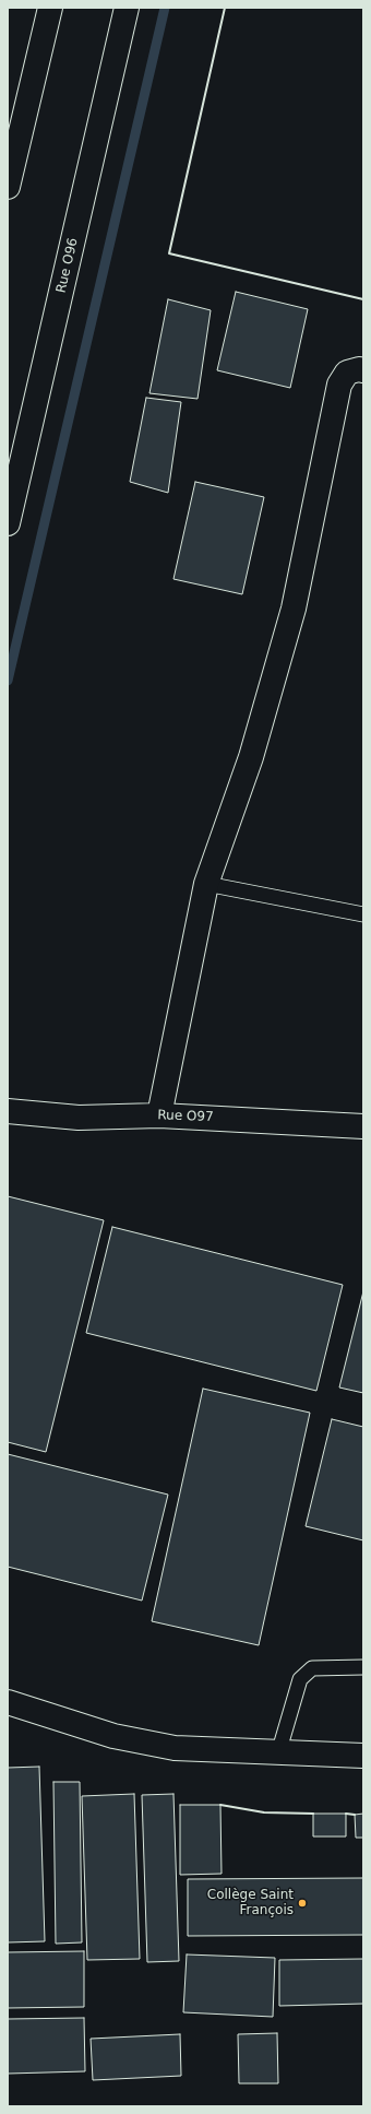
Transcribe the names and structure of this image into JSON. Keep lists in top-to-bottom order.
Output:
{
  "streets": {
    "street": ["Rue O96", "Rue O97"]
  },
  "places": ["Collège Saint François"]
}
